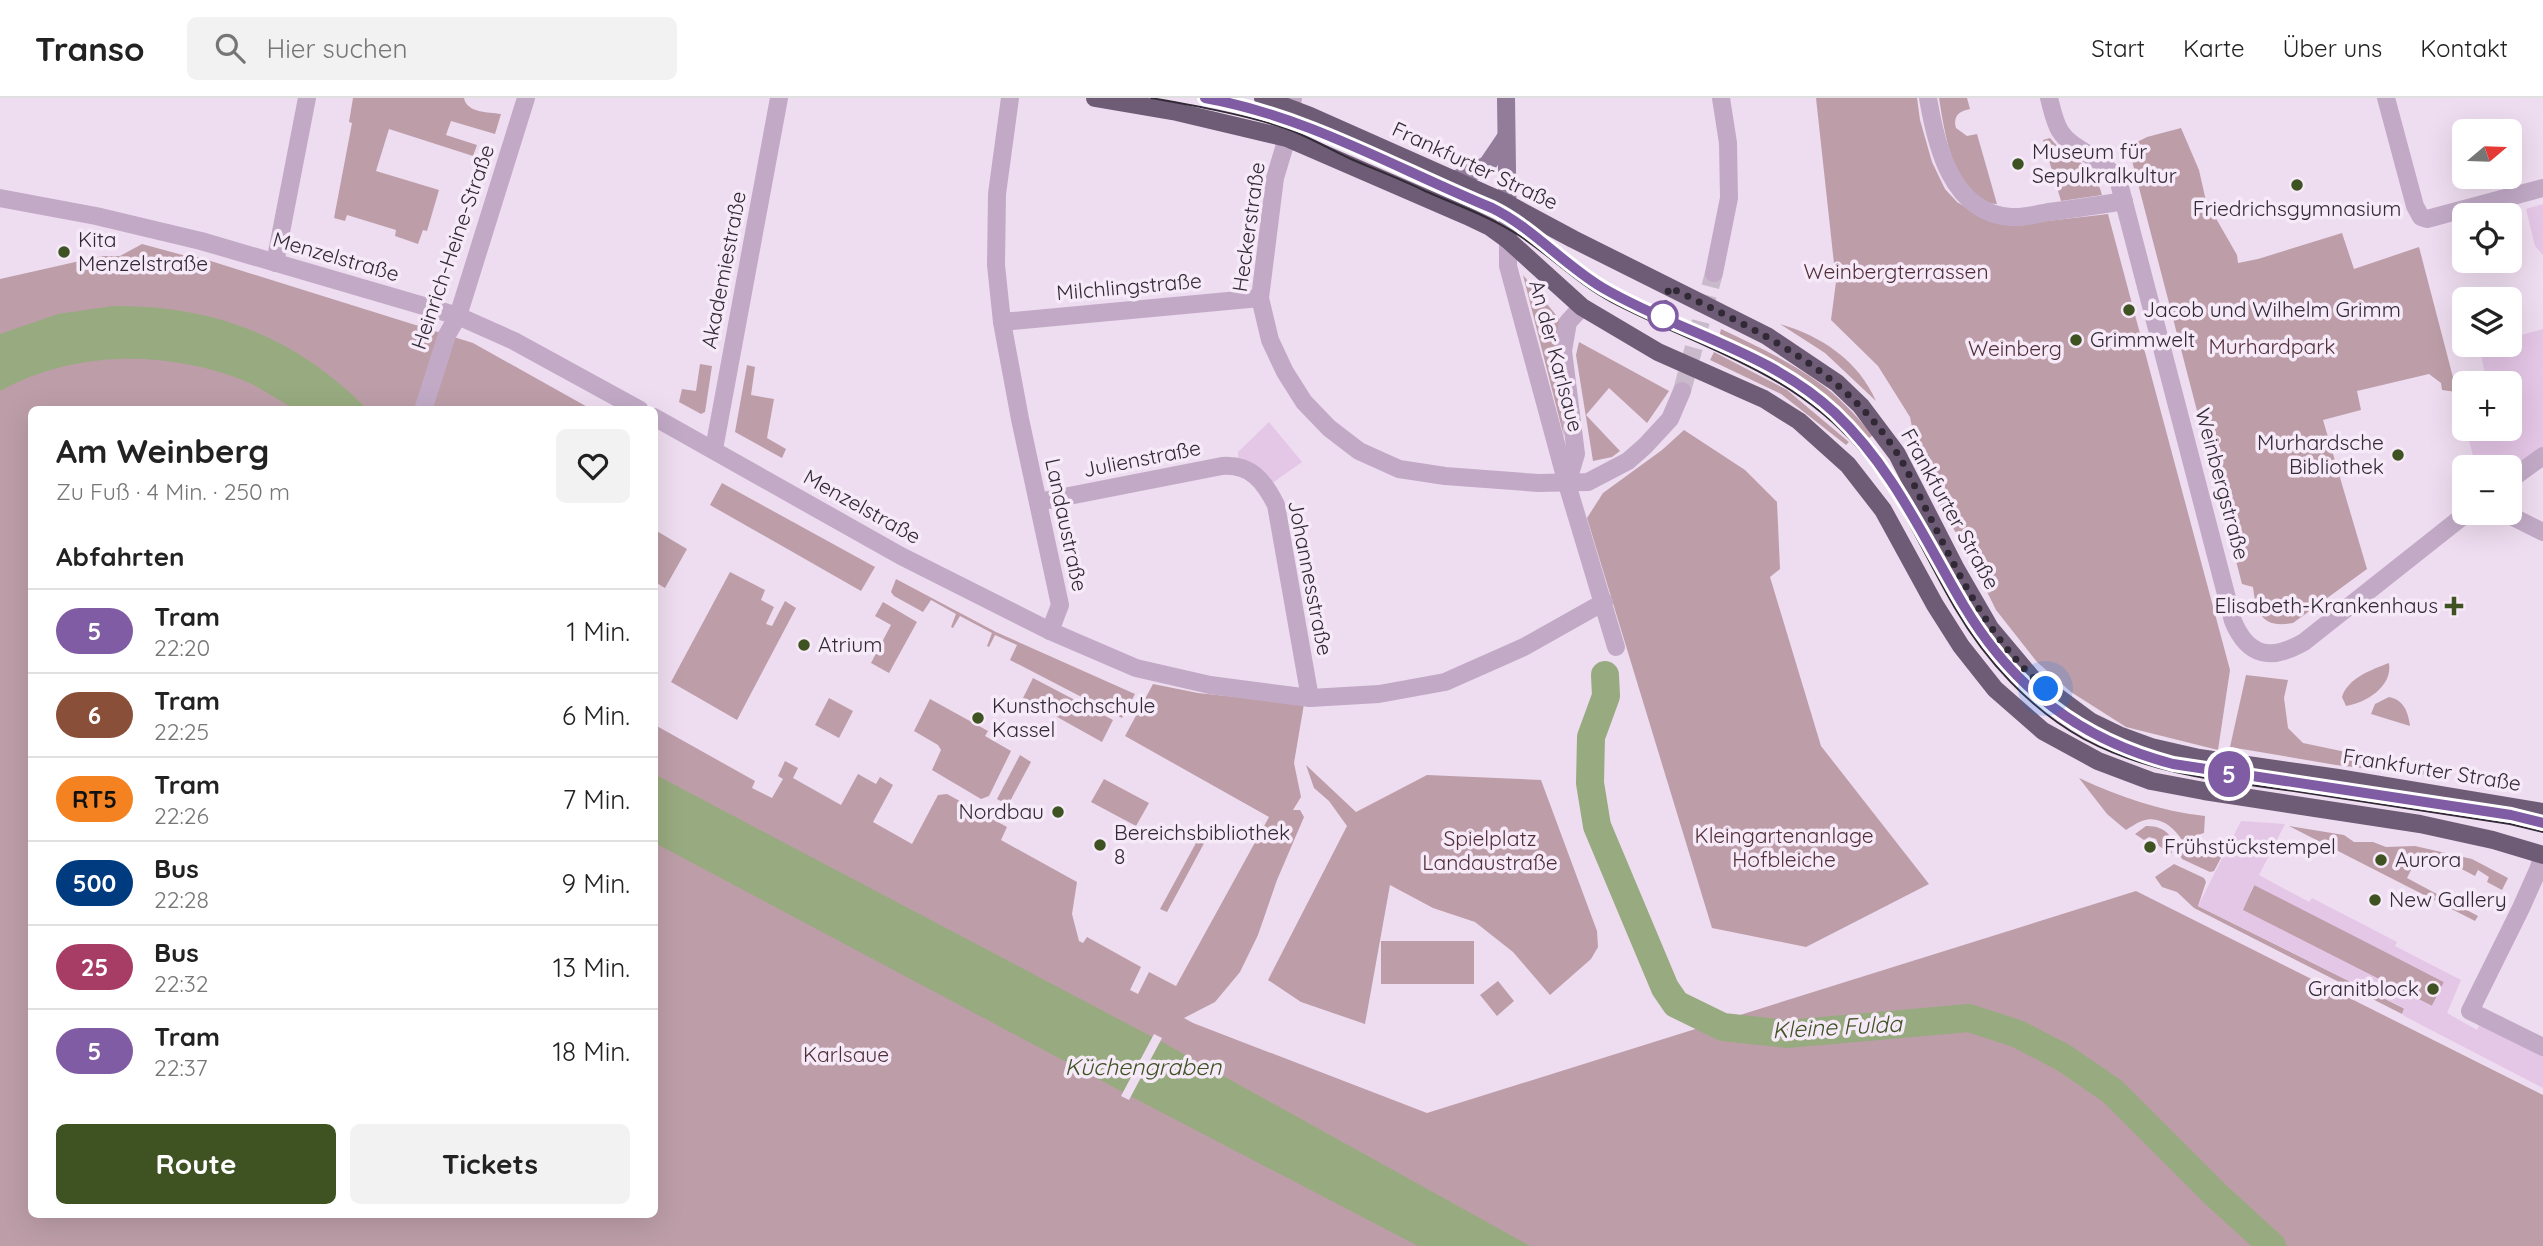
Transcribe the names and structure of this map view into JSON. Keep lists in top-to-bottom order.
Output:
{
  "streets": {
    "main road": ["Frankfurter Straße"],
    "street": [
      "Heckerstraße",
      "Heinrich-Heine-Straße",
      "Menzelstraße",
      "Akademiestraße",
      "Milchlingstraße",
      "An der Karlsaue",
      "Julienstraße",
      "Weinbergstraße",
      "Landaustraße",
      "Johannesstraße"
    ]
  },
  "crossings": [
    ["Frankfurter Straße", "Heckerstraße"],
    ["Heckerstraße", "Milchlingstraße"],
    ["Heckerstraße", "An der Karlsaue"],
    ["Heinrich-Heine-Straße", "Menzelstraße"],
    ["Menzelstraße", "Akademiestraße"],
    ["Menzelstraße", "Landaustraße"],
    ["Milchlingstraße", "Landaustraße"],
    ["Julienstraße", "Landaustraße"],
    ["Julienstraße", "Johannesstraße"]
  ],
  "water": ["Kleine Fulda", "Küchengraben"],
  "parks": [
    "Weinbergterrassen",
    "Murhardpark",
    "Weinberg",
    "Kleingartenanlage Hofbleiche",
    "Spielplatz Landaustraße",
    "Karlsaue"
  ],
  "places": {
    "other": [
      "Museum für Sepulkralkultur",
      "Friedrichsgymnasium",
      "Kita Menzelstraße",
      "Jacob und Wilhelm Grimm",
      "Grimmwelt",
      "Murhardsche Bibliothek",
      "Atrium",
      "Kunsthochschule Kassel",
      "Nordbau",
      "Bereichsbibliothek 8",
      "Frühstückstempel",
      "Aurora",
      "New Gallery",
      "Granitblock"
    ],
    "health": ["Elisabeth-Krankenhaus"]
  },
  "lines": ["tram line 5"],
  "north": "right",
  "page": {
    "header": "Transo",
    "search": "Hier suchen",
    "nav": [
      "Start",
      "Karte",
      "Über uns",
      "Kontakt"
    ],
    "on_map": "5",
    "map_buttons": ["+", "−"],
    "heading": [
      ["Am Weinberg", "Zu Fuß · 4 Min. · 250 m"],
      "Abfahrten"
    ],
    "list": [
      {
        "mark": "5",
        "name": "Tram",
        "note": "22:20",
        "value": "1 Min."
      },
      {
        "mark": "6",
        "name": "Tram",
        "note": "22:25",
        "value": "6 Min."
      },
      {
        "mark": "RT5",
        "name": "Tram",
        "note": "22:26",
        "value": "7 Min."
      },
      {
        "mark": "500",
        "name": "Bus",
        "note": "22:28",
        "value": "9 Min."
      },
      {
        "mark": "25",
        "name": "Bus",
        "note": "22:32",
        "value": "13 Min."
      },
      {
        "mark": "5",
        "name": "Tram",
        "note": "22:37",
        "value": "18 Min."
      }
    ],
    "buttons": ["Route", "Tickets"]
  }
}
